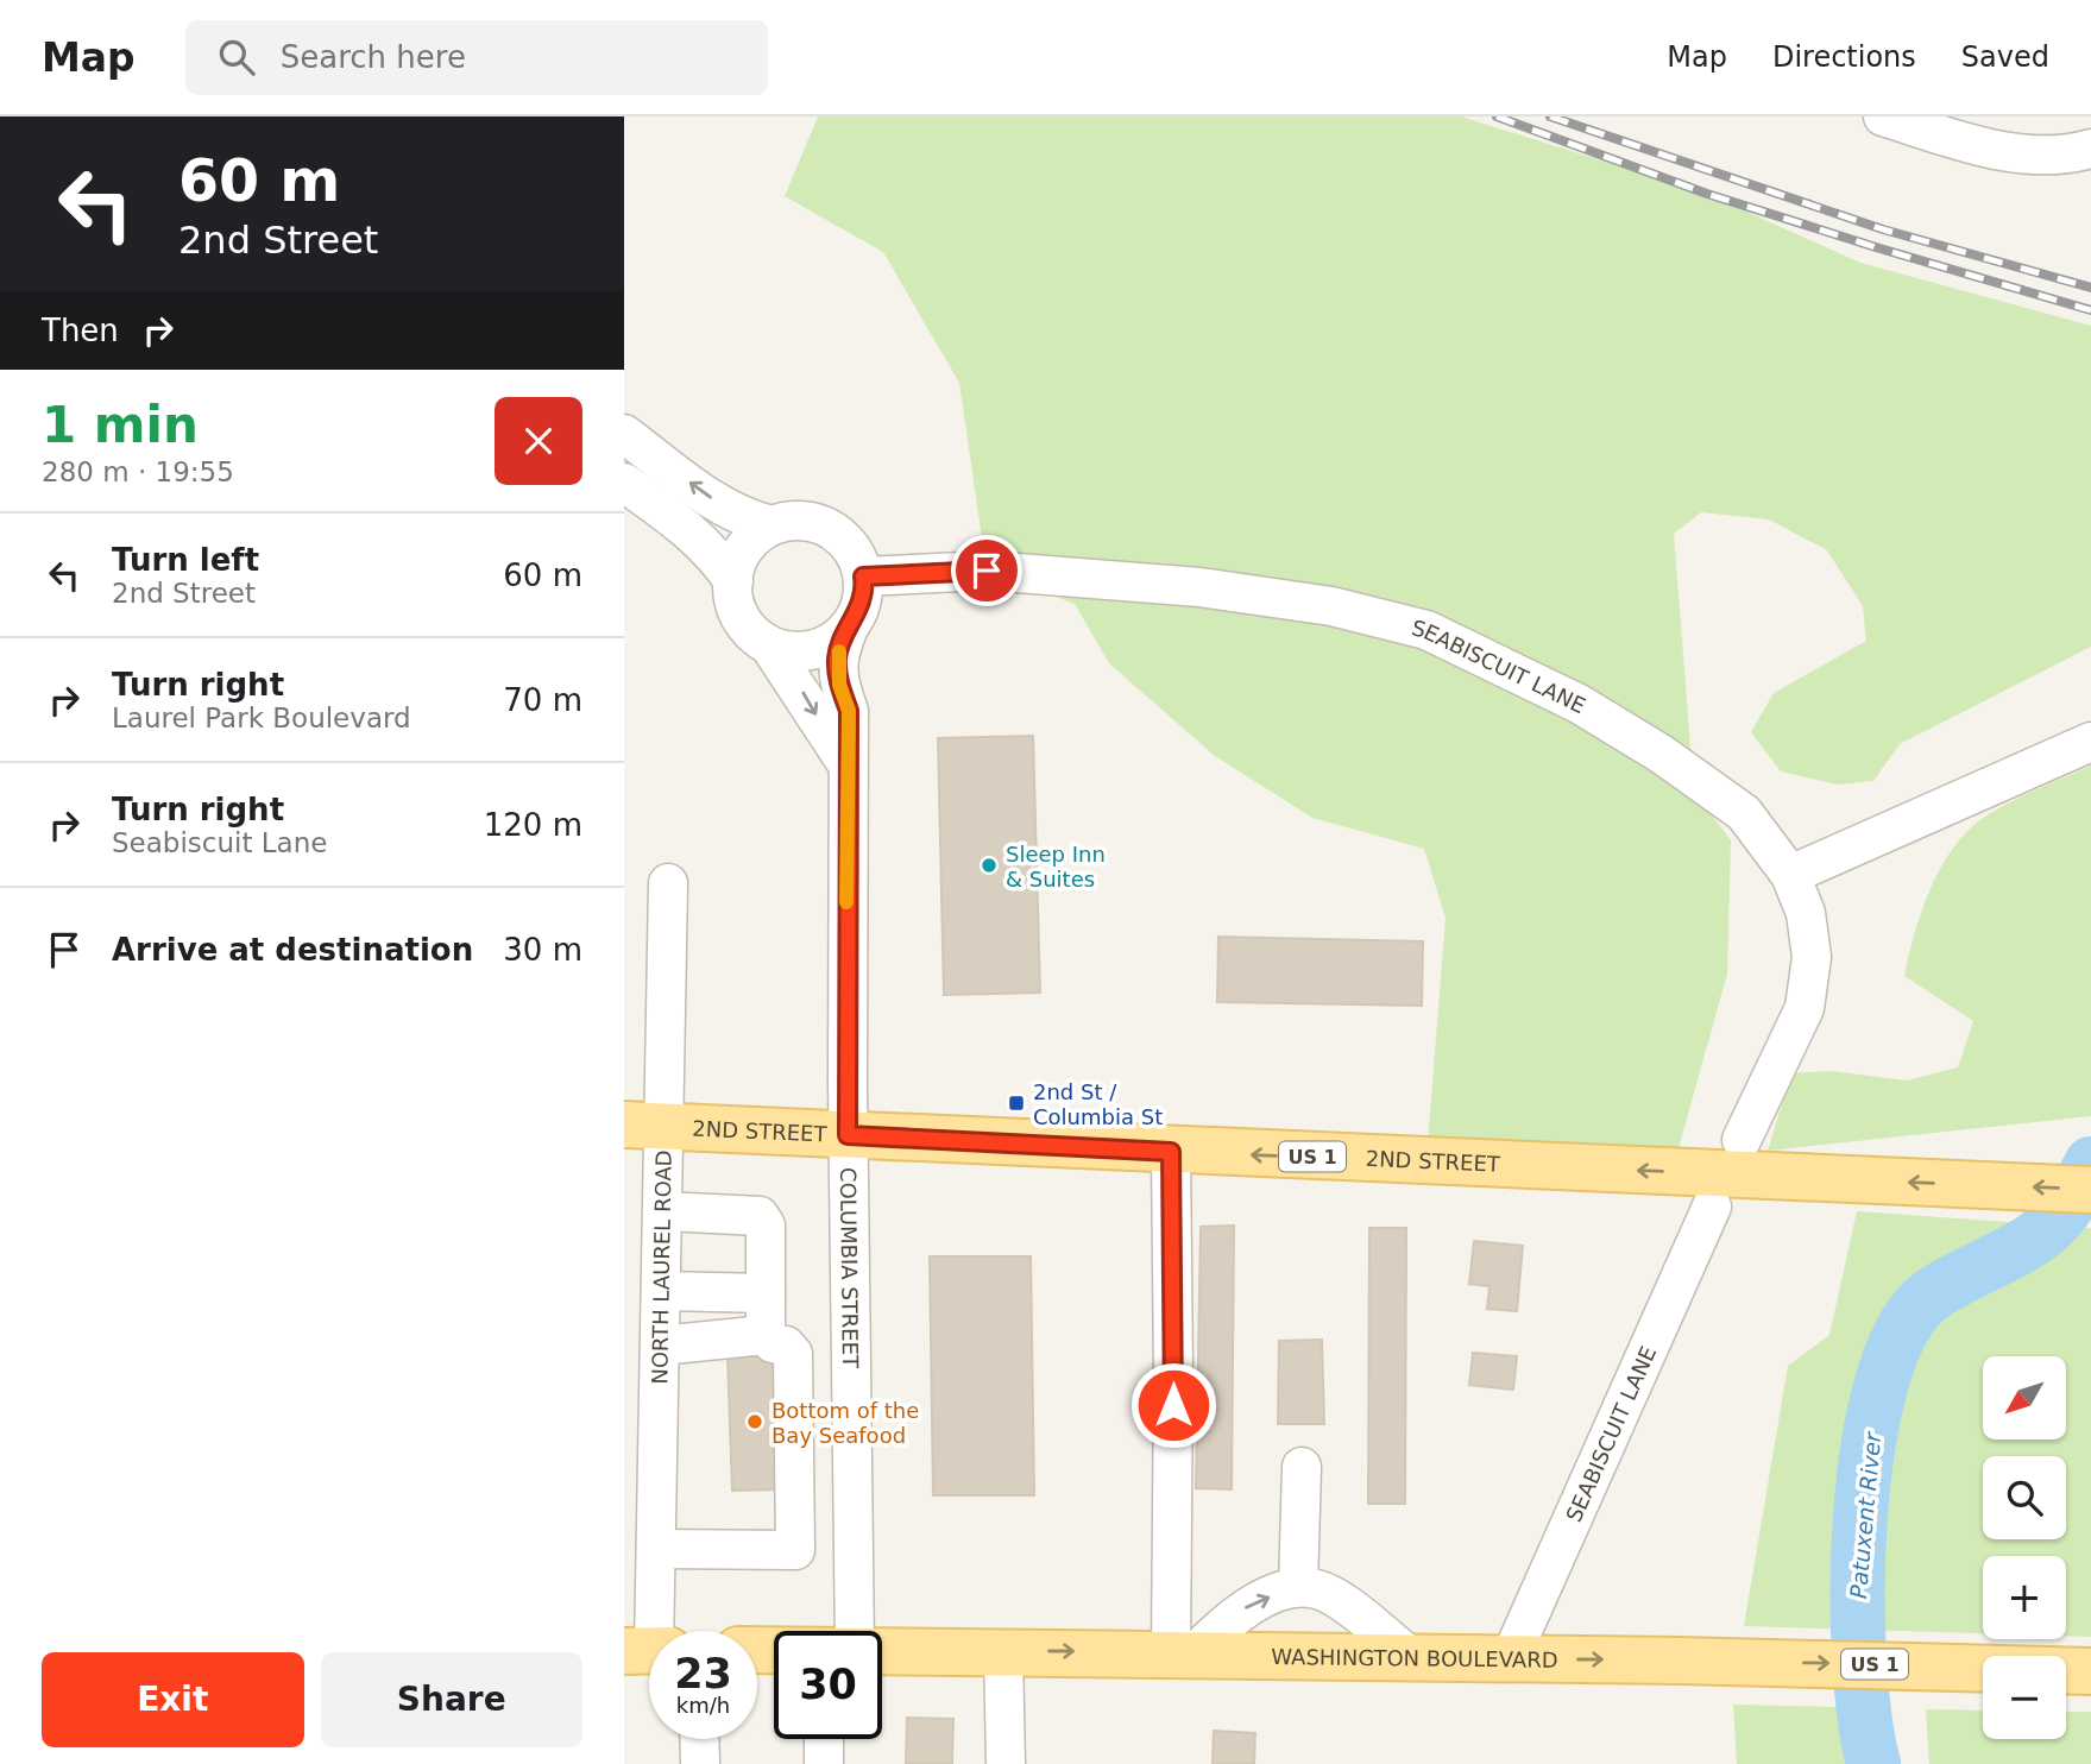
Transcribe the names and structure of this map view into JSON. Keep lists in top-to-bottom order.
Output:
{
  "streets": {
    "main road": ["2ND STREET", "US 1", "WASHINGTON BOULEVARD"],
    "street": ["SEABISCUIT LANE", "NORTH LAUREL ROAD", "COLUMBIA STREET"]
  },
  "crossings": [
    ["SEABISCUIT LANE", "COLUMBIA STREET"],
    ["SEABISCUIT LANE", "WASHINGTON BOULEVARD"],
    ["2ND STREET", "NORTH LAUREL ROAD"],
    ["2ND STREET", "COLUMBIA STREET"]
  ],
  "one_way": ["2ND STREET", "WASHINGTON BOULEVARD"],
  "water": ["Patuxent River"],
  "places": {
    "other": ["Sleep Inn & Suites", "Bottom of the Bay Seafood"],
    "transit": ["2nd St / Columbia St"]
  },
  "north": "bottom left",
  "page": {
    "header": "Map",
    "search": "Search here",
    "nav": ["Map", "Directions", "Saved"],
    "turn": ["60 m", "2nd Street"],
    "then": "Then",
    "heading": ["1 min", "280 m · 19:55"],
    "list": [
      {
        "name": "Turn left",
        "note": "2nd Street",
        "value": "60 m"
      },
      {
        "name": "Turn right",
        "note": "Laurel Park Boulevard",
        "value": "70 m"
      },
      {
        "name": "Turn right",
        "note": "Seabiscuit Lane",
        "value": "120 m"
      },
      {
        "name": "Arrive at destination",
        "value": "30 m"
      }
    ],
    "map_buttons": ["+", "−"],
    "speed": "23 km/h",
    "limit": "30",
    "buttons": ["Exit", "Share"]
  }
}
